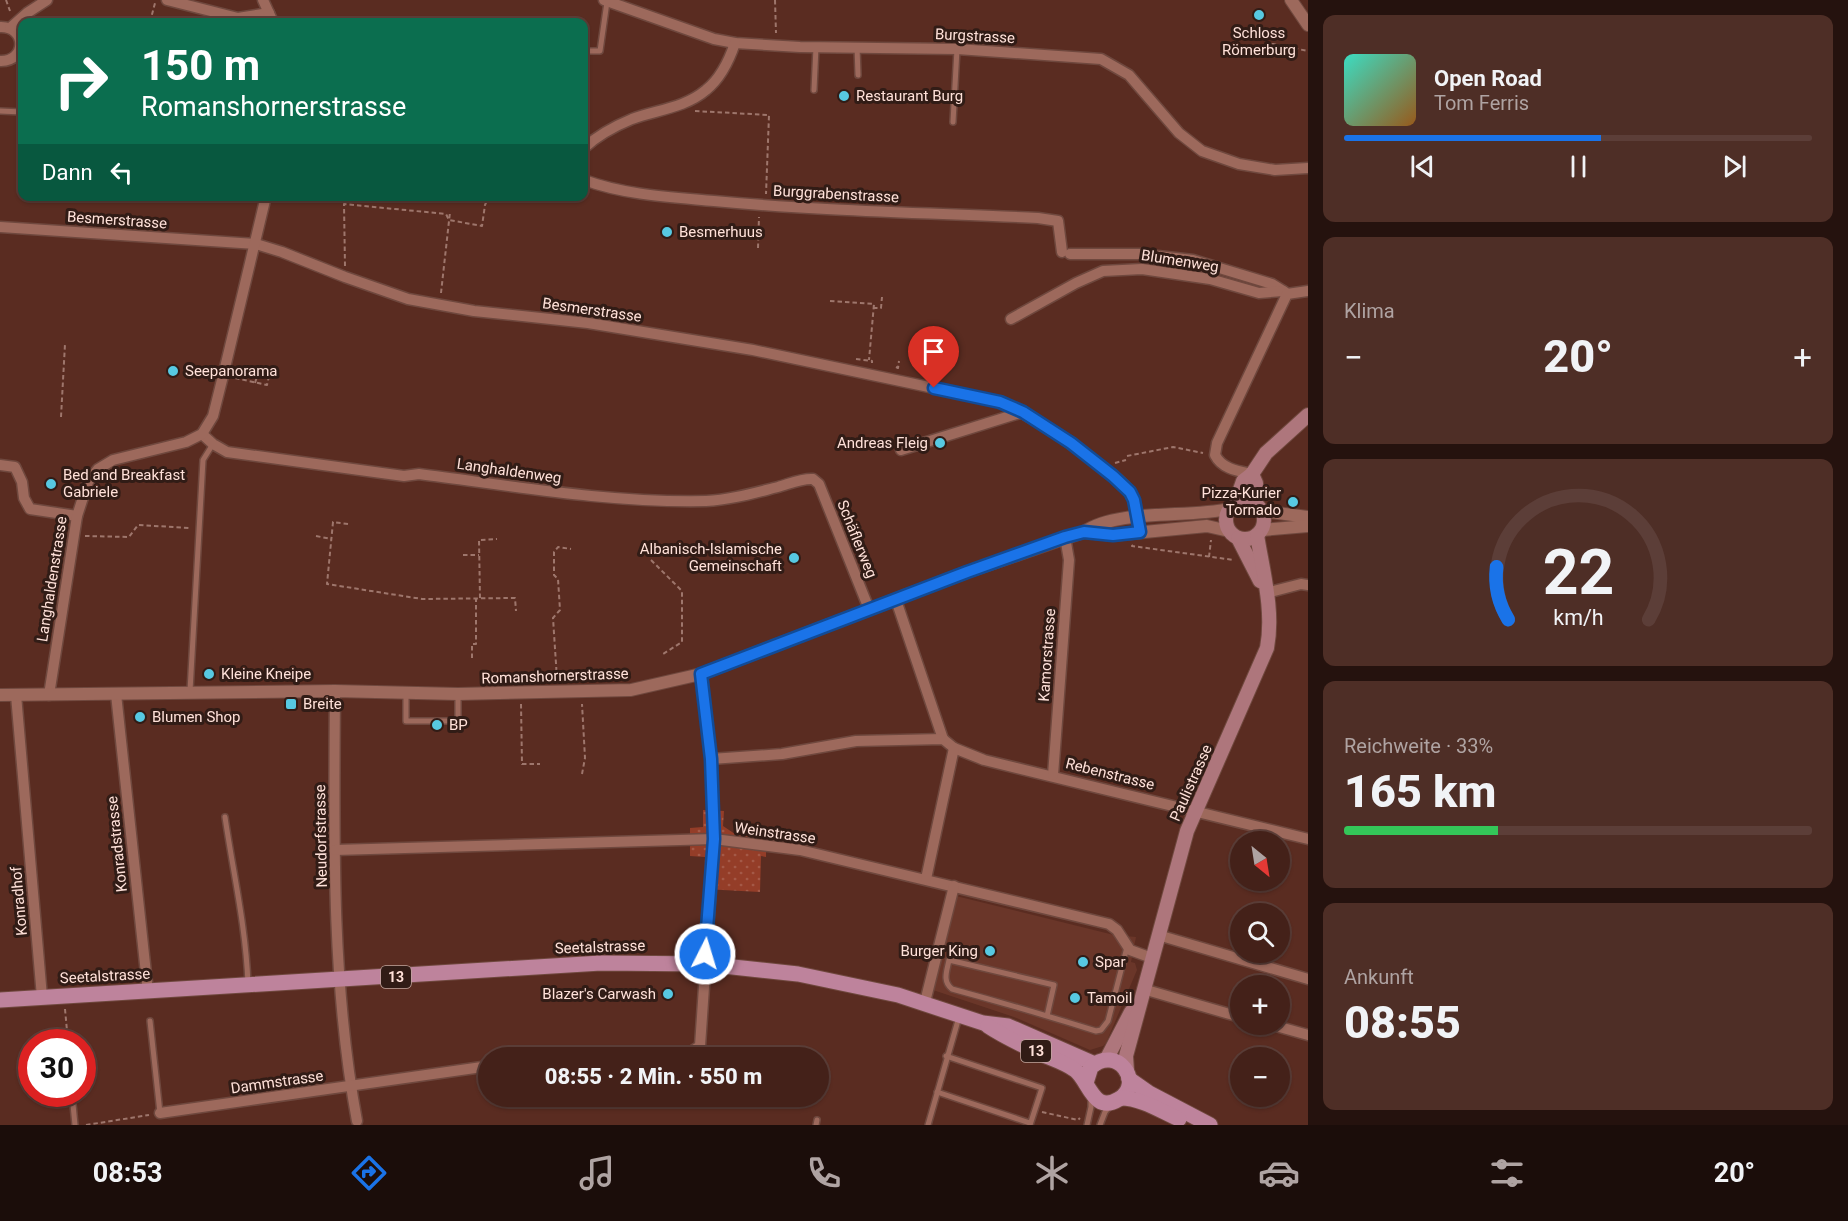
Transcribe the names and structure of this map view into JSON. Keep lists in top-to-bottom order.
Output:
{
  "streets": {
    "main road": ["Paulistrasse", "Seetalstrasse", "13"],
    "street": [
      "Burgstrasse",
      "Burggrabenstrasse",
      "Besmerstrasse",
      "Blumenweg",
      "Langhaldenweg",
      "Schäflerweg",
      "Langhaldenstrasse",
      "Kamorstrasse",
      "Romanshornerstrasse",
      "Rebenstrasse",
      "Weinstrasse",
      "Neudorfstrasse",
      "Konradstrasse",
      "Konradhof",
      "Dammstrasse"
    ]
  },
  "crossings": [
    ["Burggrabenstrasse", "Blumenweg"],
    ["Besmerstrasse", "Romanshornerstrasse"],
    ["Langhaldenweg", "Schäflerweg"],
    ["Langhaldenweg", "Langhaldenstrasse"],
    ["Schäflerweg", "Romanshornerstrasse"],
    ["Langhaldenstrasse", "Romanshornerstrasse"],
    ["Kamorstrasse", "Romanshornerstrasse"],
    ["Kamorstrasse", "Rebenstrasse"],
    ["Romanshornerstrasse", "Paulistrasse"],
    ["Romanshornerstrasse", "Neudorfstrasse"],
    ["Romanshornerstrasse", "Konradstrasse"],
    ["Romanshornerstrasse", "Konradhof"],
    ["Rebenstrasse", "Paulistrasse"],
    ["Paulistrasse", "Weinstrasse"],
    ["Paulistrasse", "Seetalstrasse"],
    ["Weinstrasse", "Neudorfstrasse"],
    ["Neudorfstrasse", "Seetalstrasse"],
    ["Neudorfstrasse", "Dammstrasse"],
    ["Konradstrasse", "Seetalstrasse"],
    ["Konradhof", "Seetalstrasse"]
  ],
  "places": {
    "other": [
      "Schloss Römerburg",
      "Restaurant Burg",
      "Besmerhuus",
      "Seepanorama",
      "Andreas Fleig",
      "Bed and Breakfast Gabriele",
      "Pizza-Kurier Tornado",
      "Albanisch-Islamische Gemeinschaft",
      "Kleine Kneipe",
      "Blumen Shop",
      "BP",
      "Burger King",
      "Spar",
      "Blazer's Carwash",
      "Tamoil"
    ],
    "transit": ["Breite"]
  },
  "north": "bottom right",
  "page": {
    "turn": ["150 m", "Romanshornerstrasse"],
    "song": ["Open Road", "Tom Ferris"],
    "then": "Dann",
    "tile": [
      "Klima",
      ["Reichweite · 33%", "165 km"],
      ["Ankunft", "08:55"]
    ],
    "heat": ["−", "20°", "+"],
    "map_buttons": ["+", "−"],
    "limit": "30",
    "trip": "08:55 · 2 Min. · 550 m",
    "tabs": ["08:53", "20°"],
    "gauge": ["22", "km/h"]
  }
}
